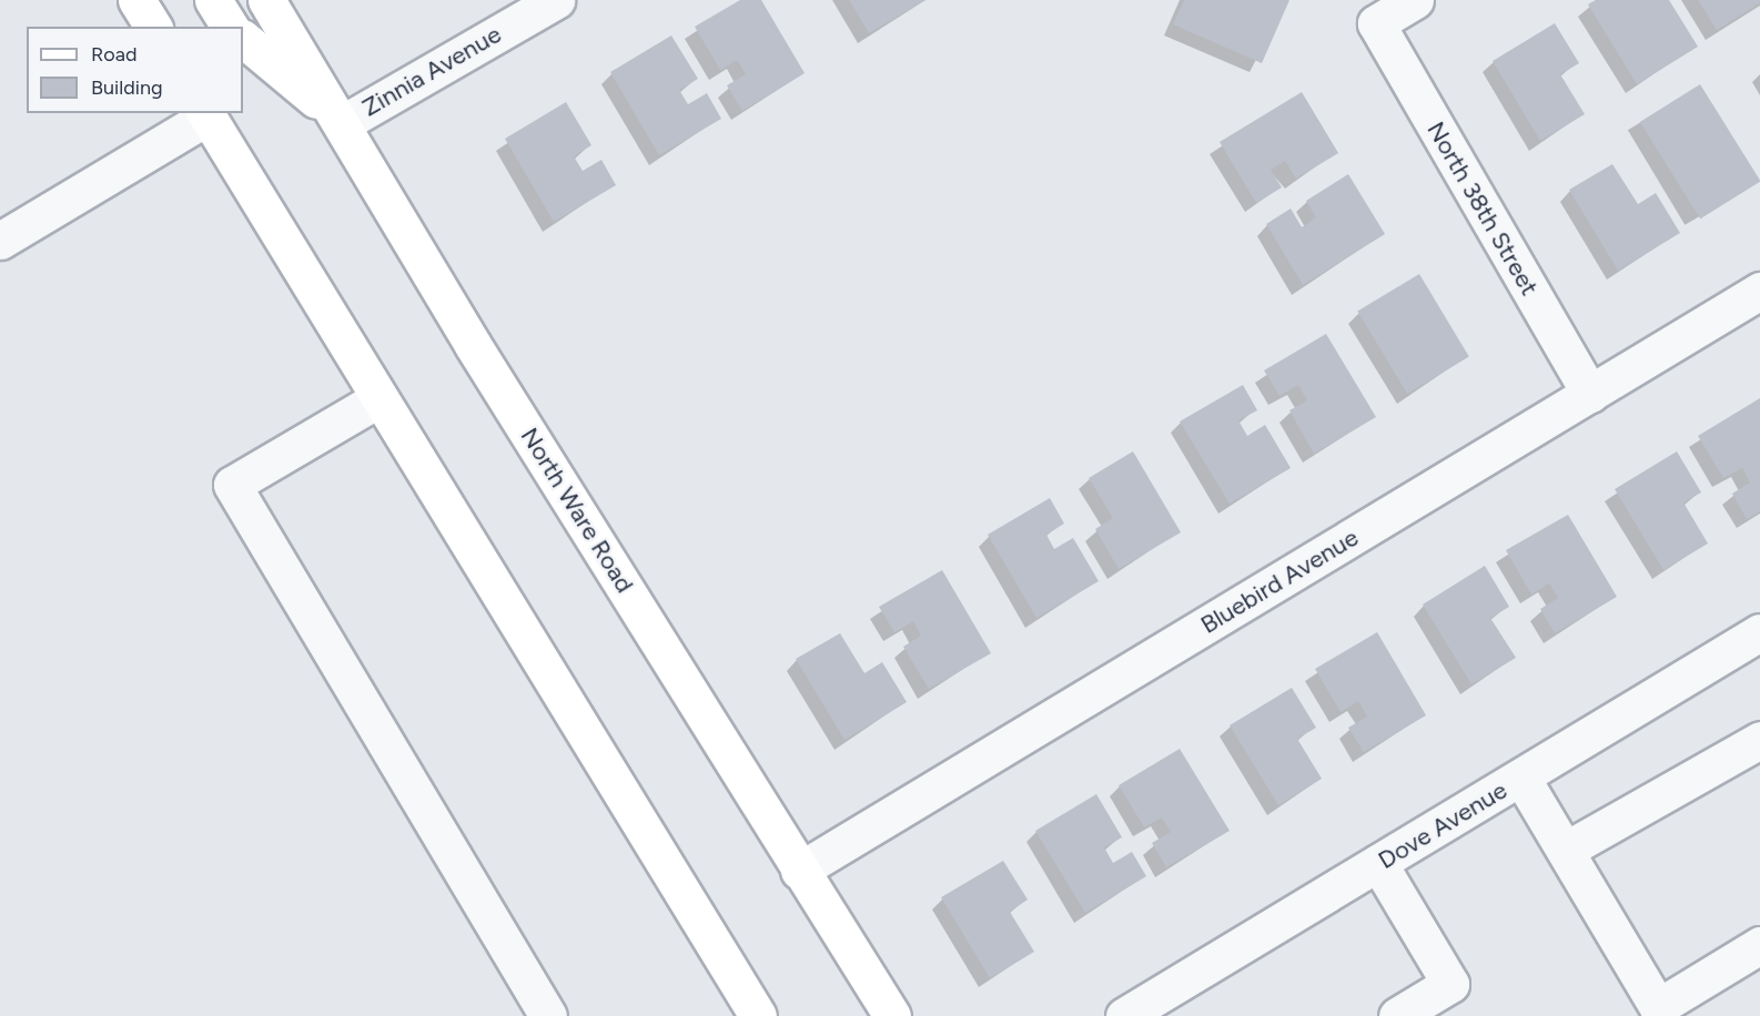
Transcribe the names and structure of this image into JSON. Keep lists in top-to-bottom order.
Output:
{
  "streets": {
    "main road": ["North Ware Road"],
    "street": [
      "Zinnia Avenue",
      "North 38th Street",
      "Bluebird Avenue",
      "Dove Avenue"
    ]
  },
  "crossings": [
    ["Zinnia Avenue", "North Ware Road"],
    ["North 38th Street", "Bluebird Avenue"],
    ["North Ware Road", "Bluebird Avenue"]
  ],
  "legend": ["Road", "Building"]
}
